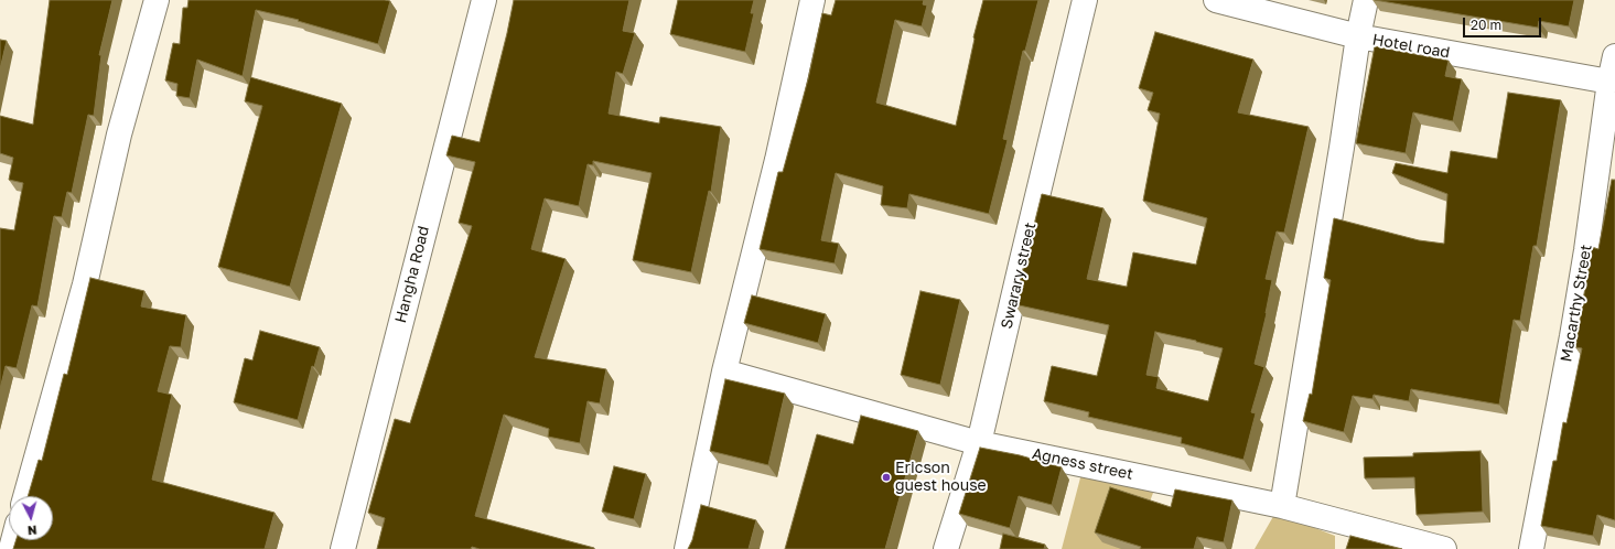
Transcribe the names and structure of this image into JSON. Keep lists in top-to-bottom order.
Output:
{
  "streets": {
    "main road": [
      "Hotel road",
      "Hangha Road",
      "Swarary street",
      "Macarthy Street",
      "Agness street"
    ]
  },
  "crossings": [
    ["Hotel road", "Macarthy Street"],
    ["Swarary street", "Agness street"]
  ],
  "places": ["Ericson guest house"],
  "scale_bar": "20 m",
  "north": "bottom"
}
